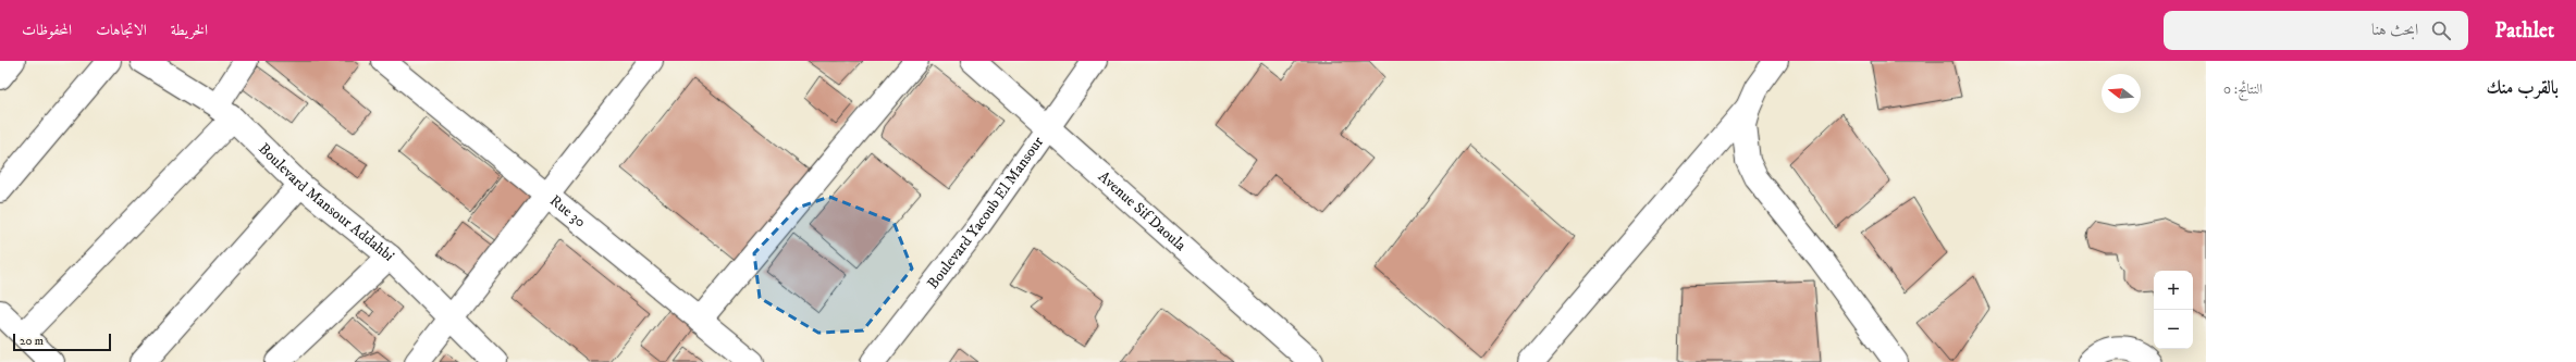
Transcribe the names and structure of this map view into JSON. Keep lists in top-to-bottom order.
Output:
{
  "streets": {
    "street": [
      "Boulevard Mansour Addahbi",
      "Rue 30",
      "Avenue Sif Daoula",
      "Boulevard Yacoub El Mansour"
    ]
  },
  "crossings": [
    ["Avenue Sif Daoula", "Boulevard Yacoub El Mansour"]
  ],
  "scale_bar": "20 m",
  "north": "left",
  "page": {
    "header": "Pathlet",
    "search": "ابحث هنا",
    "nav": ["الخريطة", "الاتجاهات", "المحفوظات"],
    "heading": ["بالقرب منك", "النتائج: 0"],
    "map_buttons": ["+", "−"],
    "scale": "20 m"
  }
}
